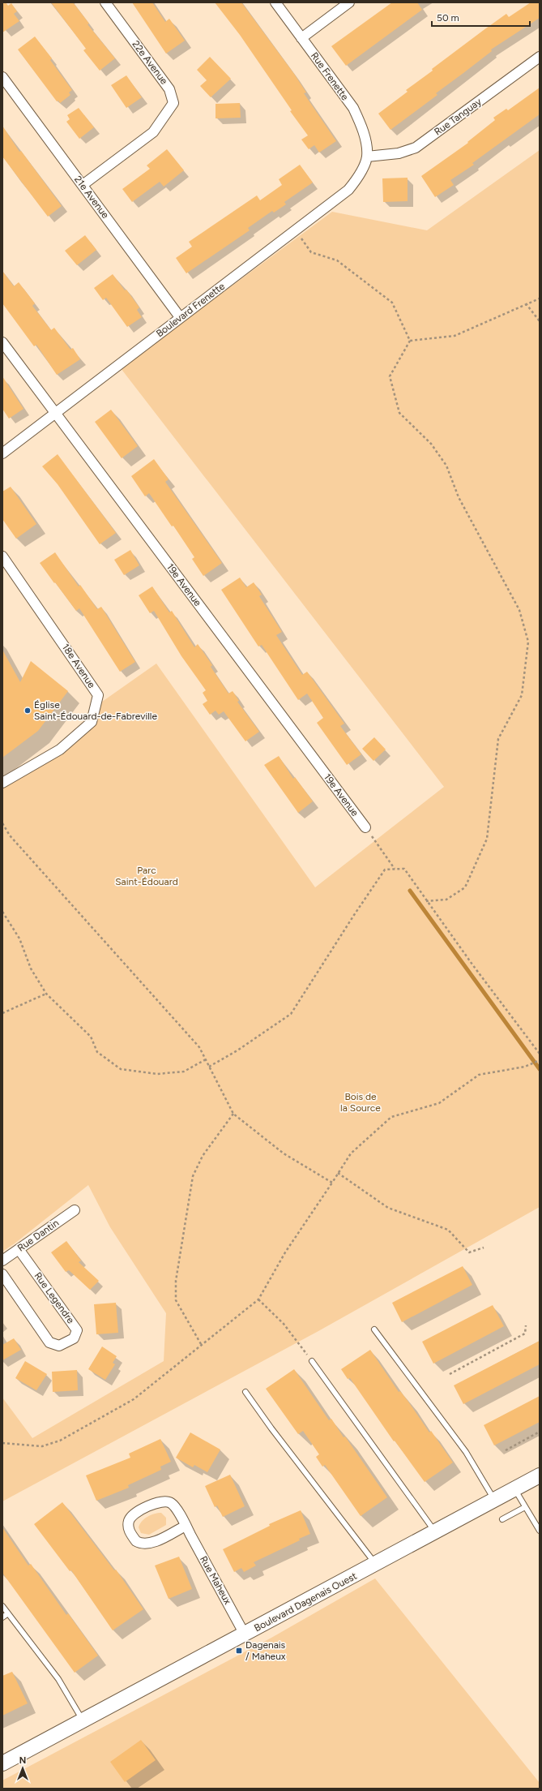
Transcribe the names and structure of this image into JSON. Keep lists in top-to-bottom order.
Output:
{
  "streets": {
    "main road": ["Boulevard Dagenais Ouest"],
    "street": [
      "22e Avenue",
      "Rue Frenette",
      "Rue Tanguay",
      "21e Avenue",
      "Boulevard Frenette",
      "19e Avenue",
      "18e Avenue",
      "Rue Dantin",
      "Rue Legendre",
      "Rue Maheux"
    ]
  },
  "crossings": [
    ["22e Avenue", "21e Avenue"],
    ["Rue Frenette", "Rue Tanguay"],
    ["Rue Frenette", "Boulevard Frenette"],
    ["Rue Tanguay", "Boulevard Frenette"],
    ["21e Avenue", "Boulevard Frenette"],
    ["Boulevard Frenette", "19e Avenue"],
    ["Rue Dantin", "Rue Legendre"],
    ["Rue Maheux", "Boulevard Dagenais Ouest"]
  ],
  "parks": ["Parc Saint-Édouard", "Bois de la Source"],
  "places": {
    "other": ["Église Saint-Édouard-de-Fabreville"],
    "transit": ["Dagenais / Maheux"]
  },
  "scale_bar": "50 m",
  "north": "top"
}
